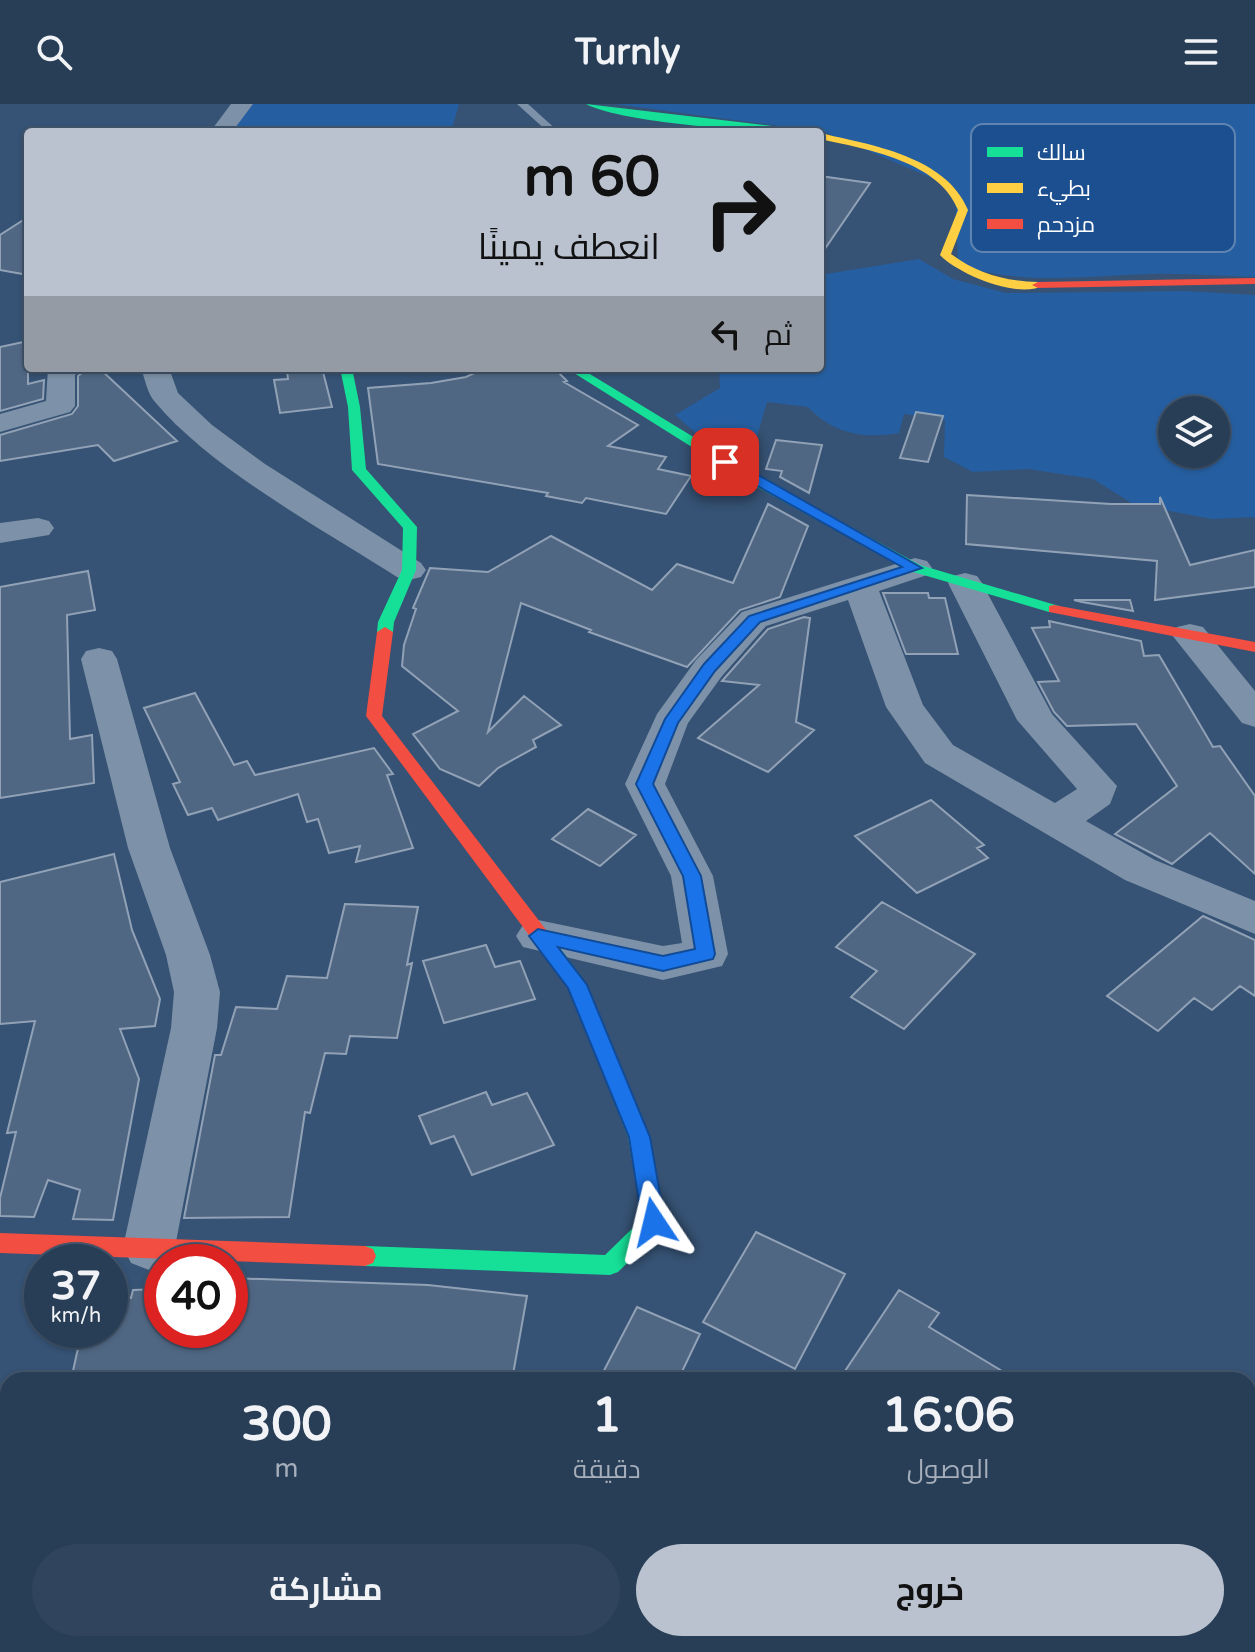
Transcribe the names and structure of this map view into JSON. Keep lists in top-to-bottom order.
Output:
{
  "legend": ["سالك", "بطيء", "مزدحم"],
  "page": {
    "header": "Turnly",
    "turn": ["60 m", "انعطف يمينًا"],
    "then": "ثم",
    "speed": "37 km/h",
    "limit": "40",
    "eta": [
      "16:06",
      "الوصول",
      "1",
      "دقيقة",
      "300",
      "m"
    ],
    "buttons": ["خروج", "مشاركة"]
  }
}
